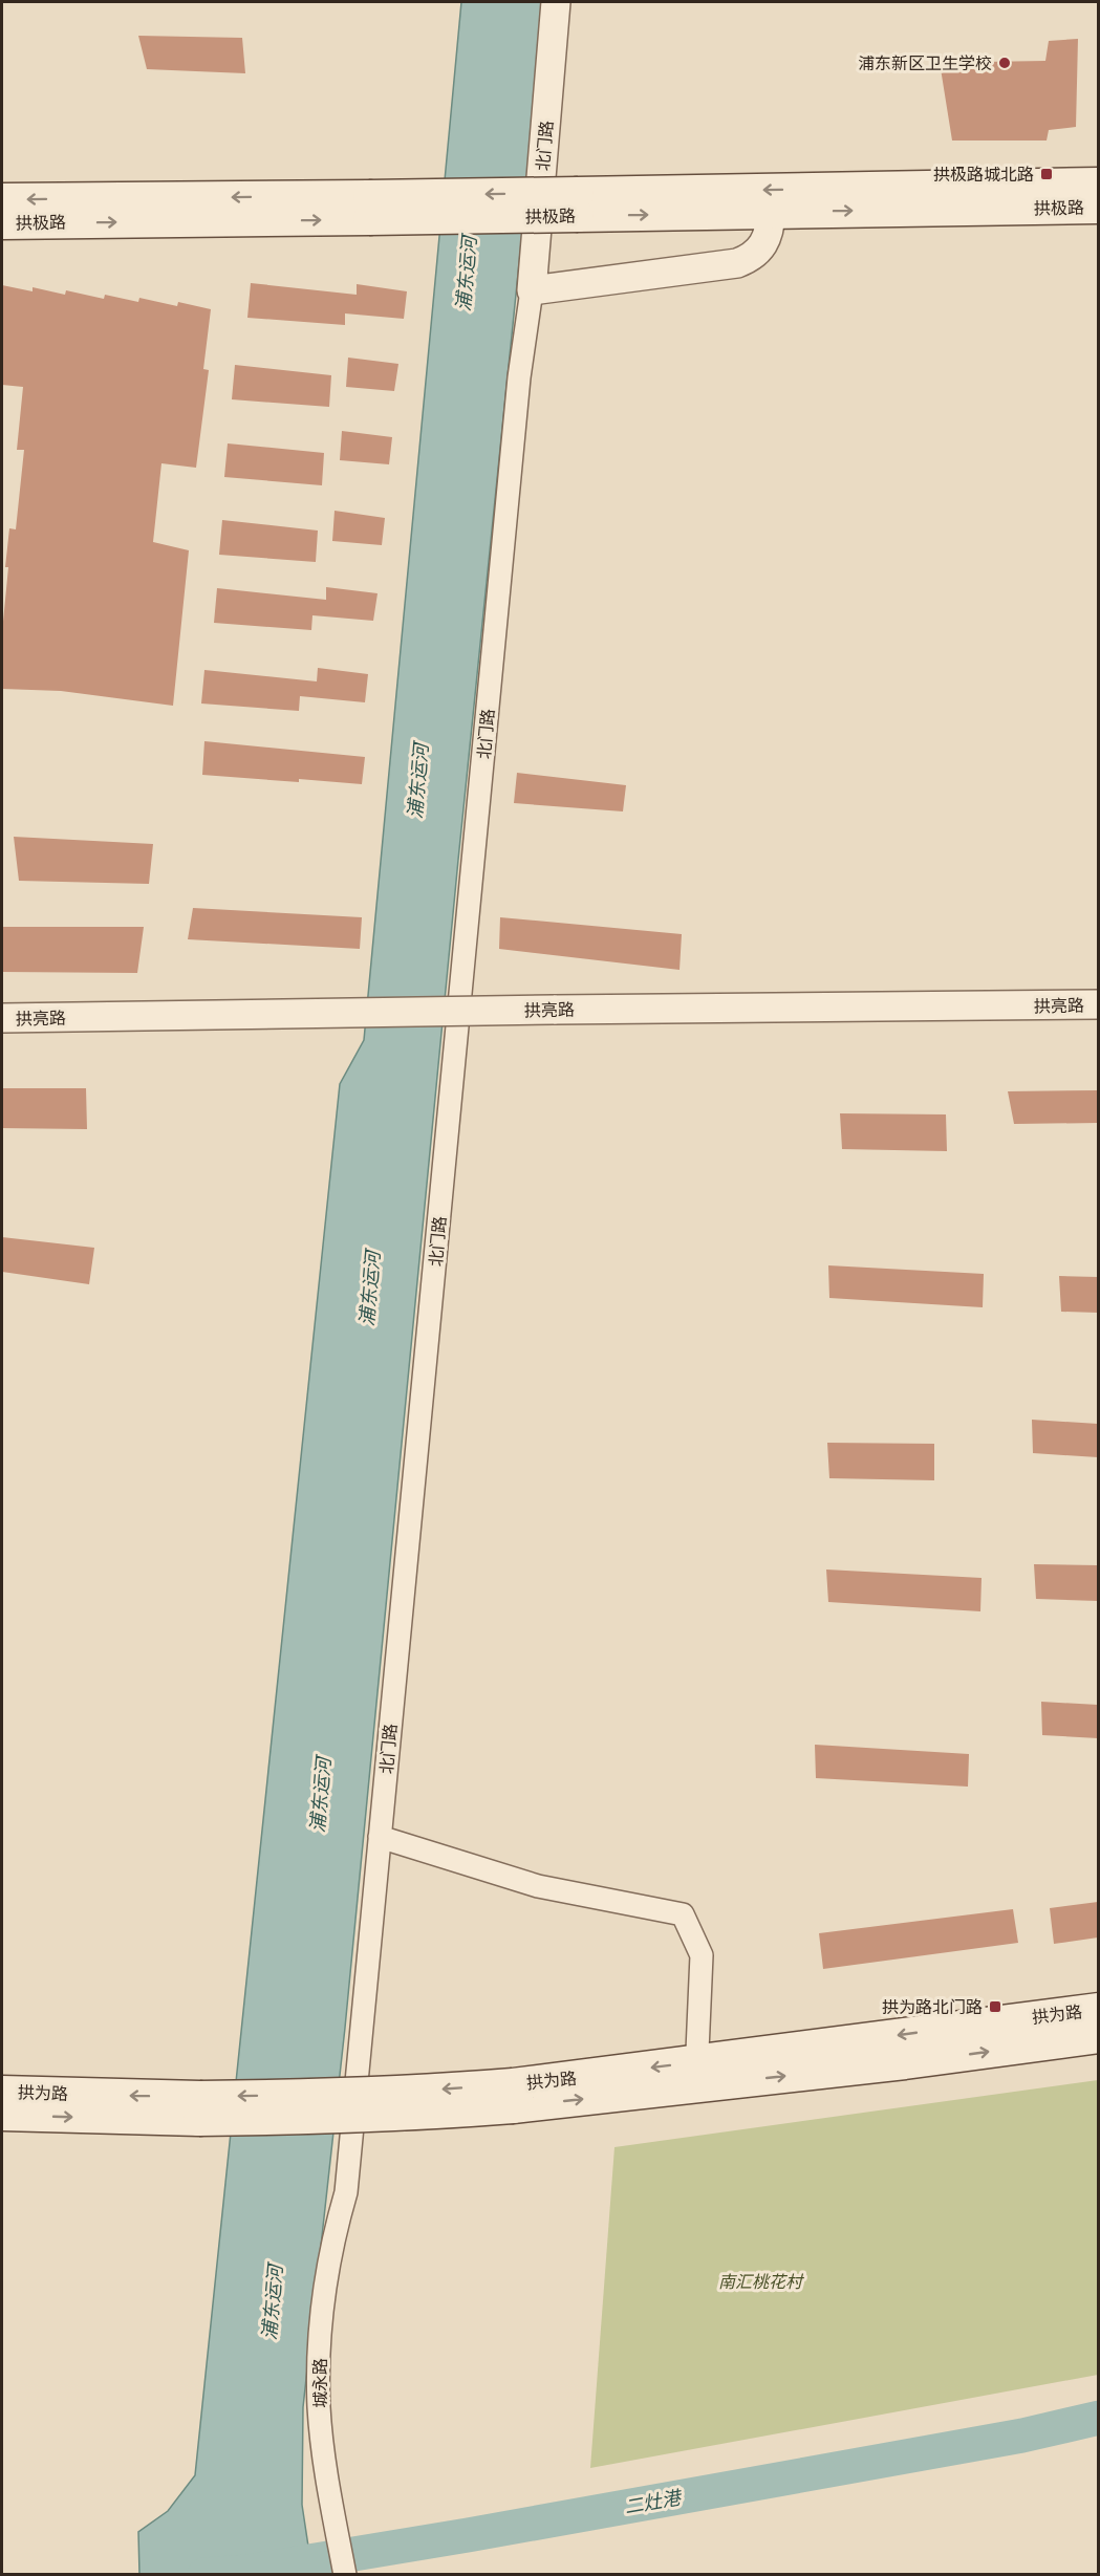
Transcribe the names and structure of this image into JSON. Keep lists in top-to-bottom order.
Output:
{
  "streets": {
    "main road": ["拱极路", "拱为路"],
    "street": ["北门路", "拱亮路", "城永路"]
  },
  "crossings": [
    ["北门路", "城永路"]
  ],
  "water": ["浦东运河", "二灶港"],
  "parks": ["南汇桃花村"],
  "places": {
    "other": ["浦东新区卫生学校"],
    "transit": ["拱极路城北路", "拱为路北门路"]
  }
}
